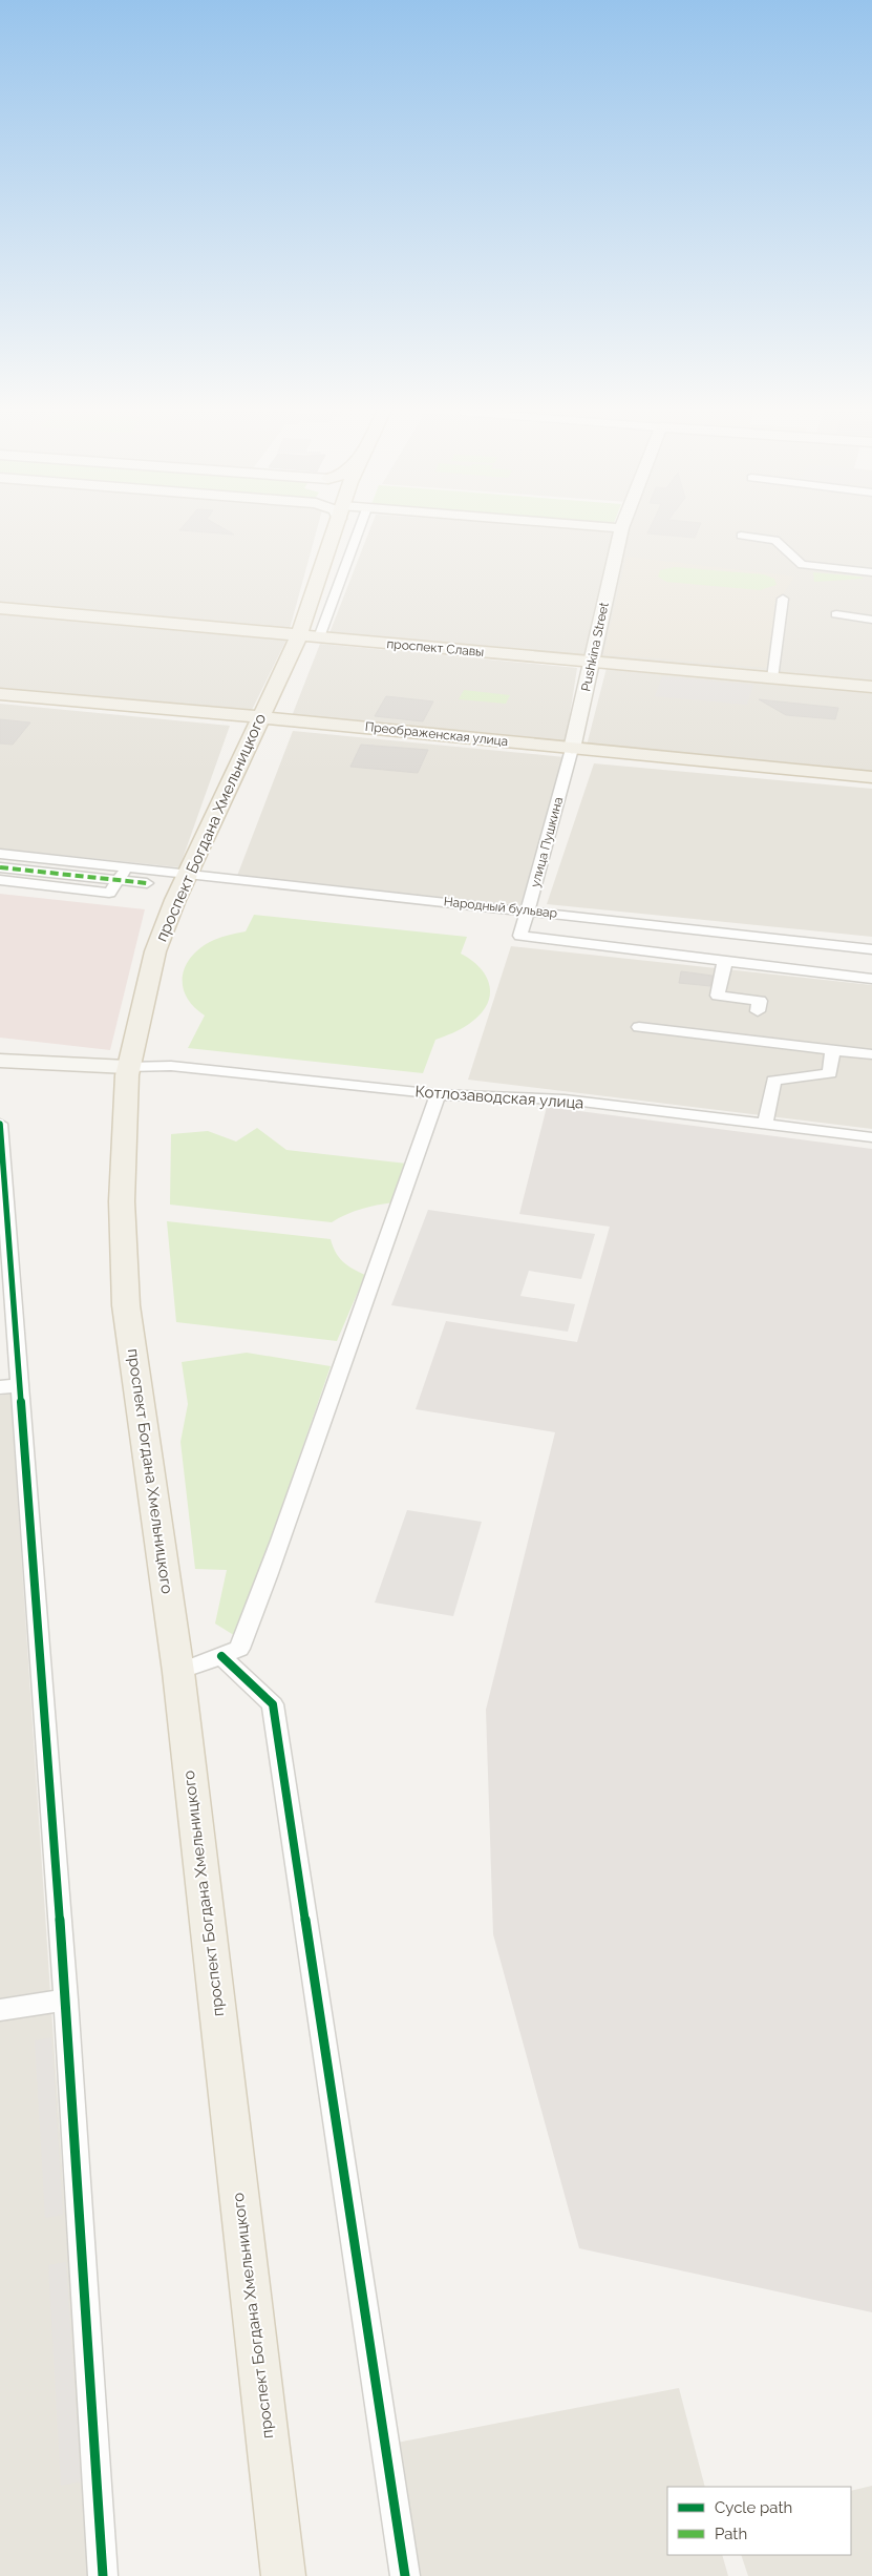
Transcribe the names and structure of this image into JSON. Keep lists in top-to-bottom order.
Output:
{
  "streets": {
    "main road": ["проспект Славы", "Преображенская улица", "проспект Богдана Хмельницкого"],
    "street": [
      "Pushkina Street",
      "улица Пушкина",
      "Народный бульвар",
      "Котлозаводская улица"
    ]
  },
  "crossings": [
    ["Pushkina Street", "проспект Славы"],
    ["Pushkina Street", "Преображенская улица"],
    ["Pushkina Street", "улица Пушкина"],
    ["проспект Славы", "проспект Богдана Хмельницкого"],
    ["Преображенская улица", "проспект Богдана Хмельницкого"],
    ["Преображенская улица", "улица Пушкина"],
    ["проспект Богдана Хмельницкого", "Народный бульвар"],
    ["проспект Богдана Хмельницкого", "Котлозаводская улица"],
    ["улица Пушкина", "Народный бульвар"]
  ],
  "legend": ["Cycle path", "Path"]
}
